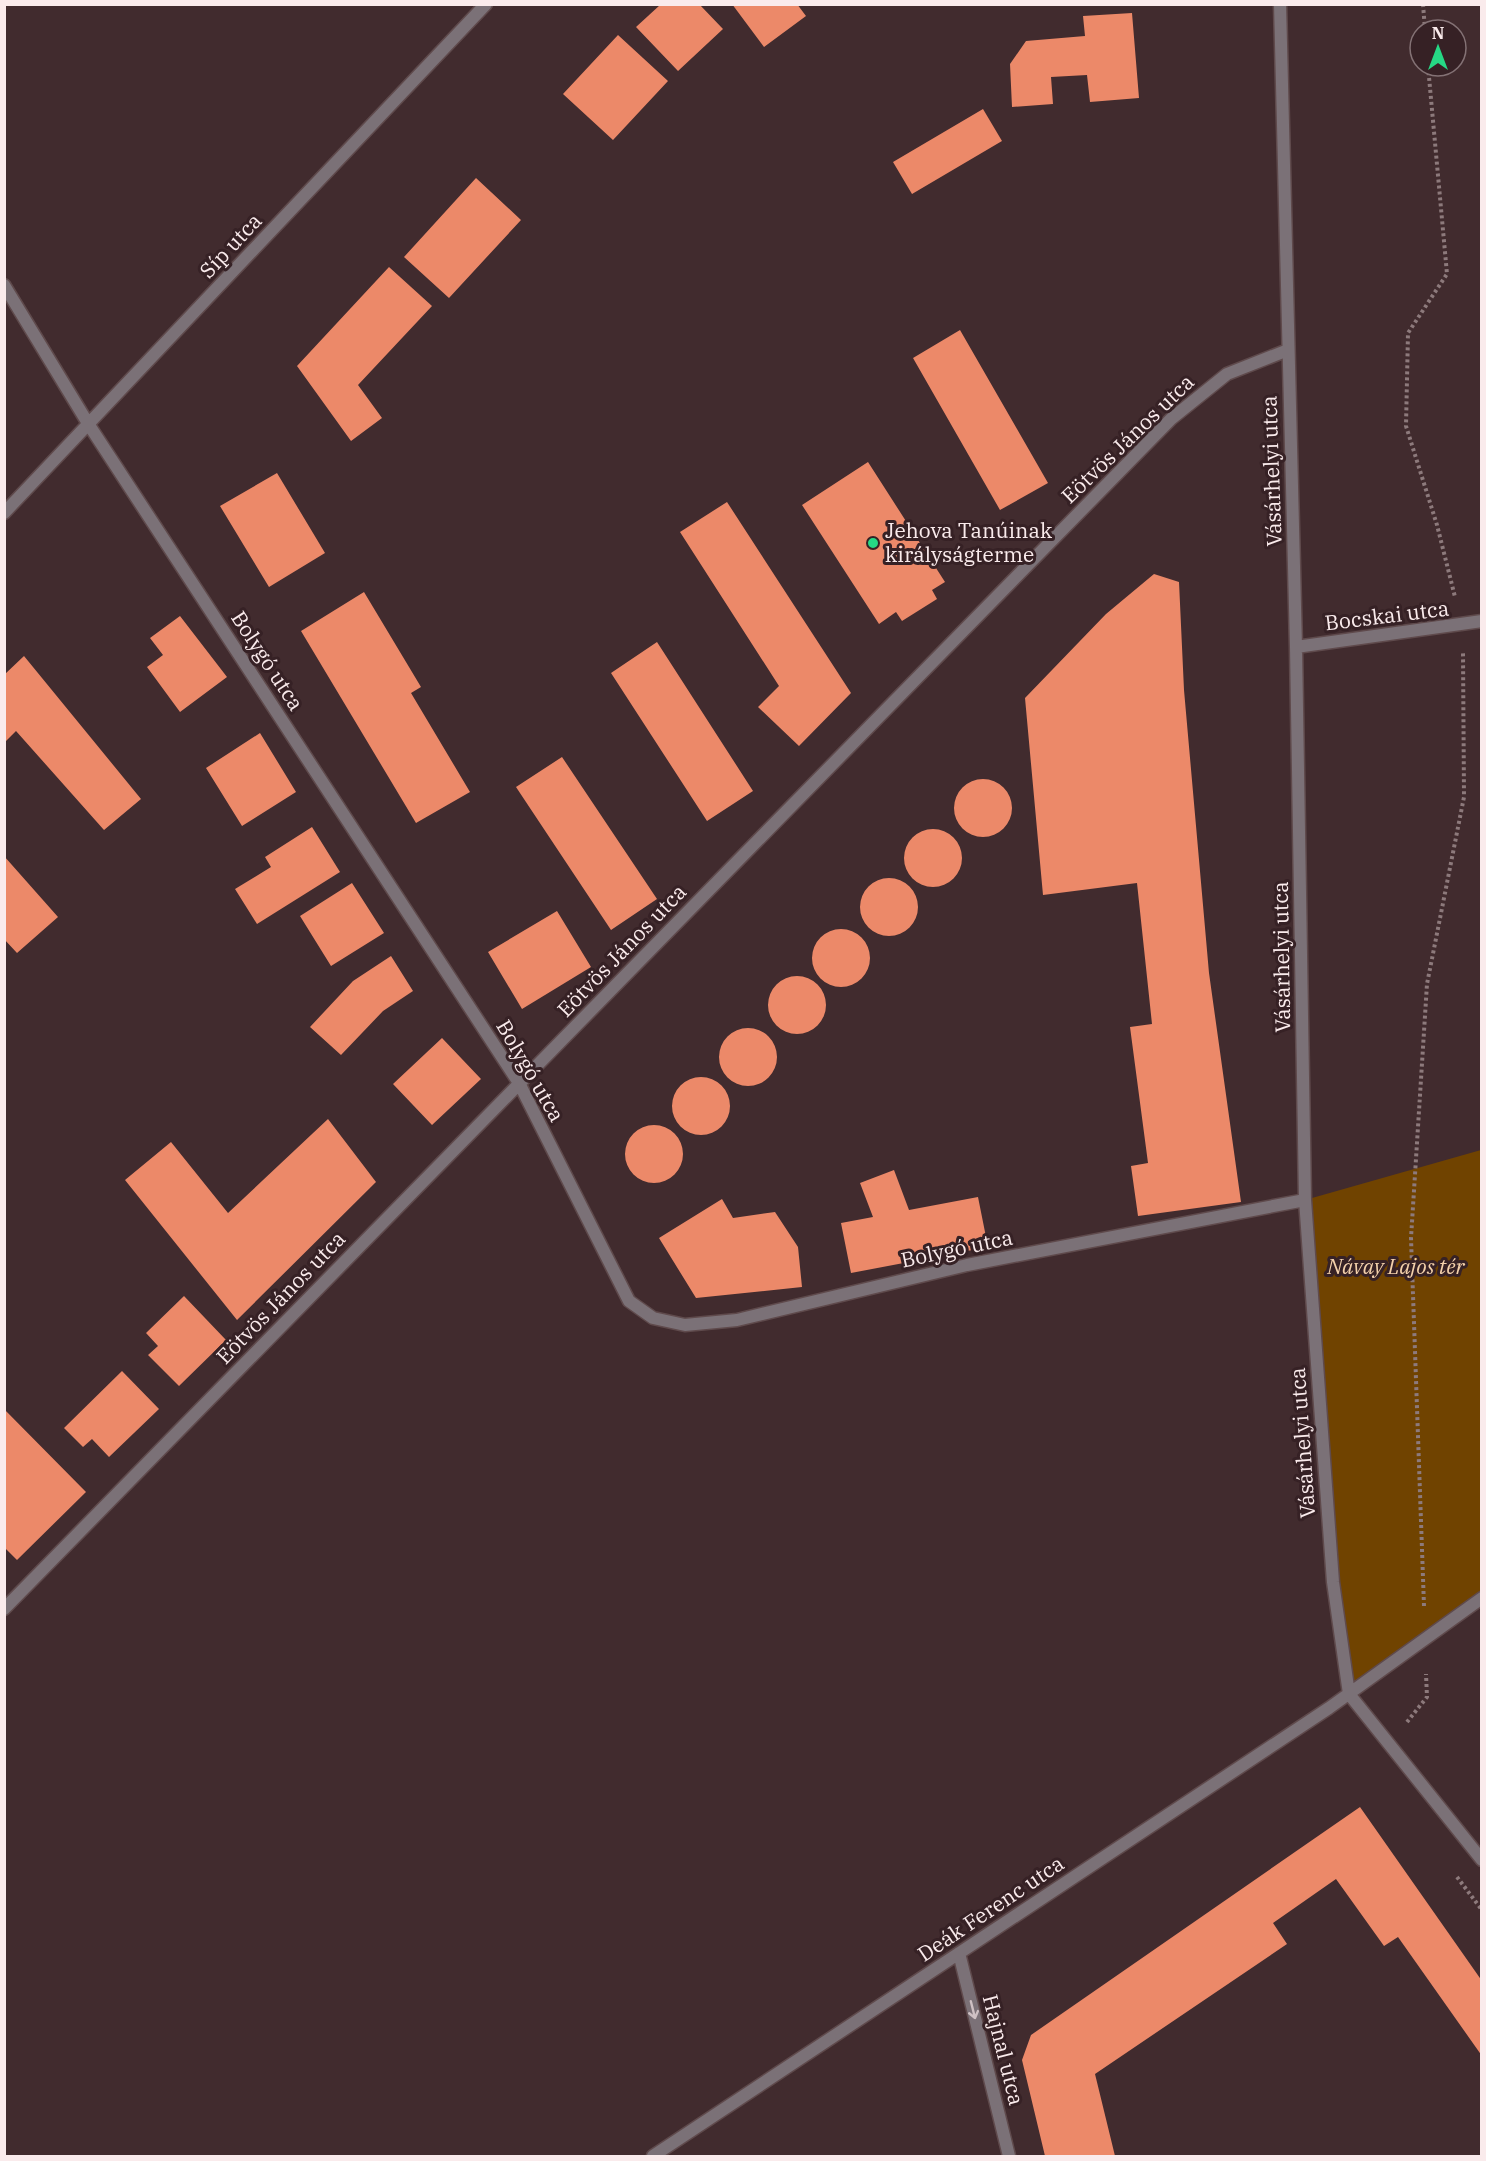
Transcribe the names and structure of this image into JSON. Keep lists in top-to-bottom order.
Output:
{
  "streets": {
    "street": [
      "Síp utca",
      "Eötvös János utca",
      "Vásárhelyi utca",
      "Bocskai utca",
      "Bolygó utca",
      "Deák Ferenc utca",
      "Hajnal utca"
    ]
  },
  "crossings": [
    ["Síp utca", "Bolygó utca"],
    ["Eötvös János utca", "Vásárhelyi utca"],
    ["Eötvös János utca", "Bolygó utca"],
    ["Vásárhelyi utca", "Bocskai utca"],
    ["Vásárhelyi utca", "Bolygó utca"],
    ["Vásárhelyi utca", "Deák Ferenc utca"],
    ["Deák Ferenc utca", "Hajnal utca"]
  ],
  "one_way": ["Hajnal utca"],
  "parks": ["Návay Lajos tér"],
  "places": ["Jehova Tanúinak királyságterme"],
  "north": "top"
}
